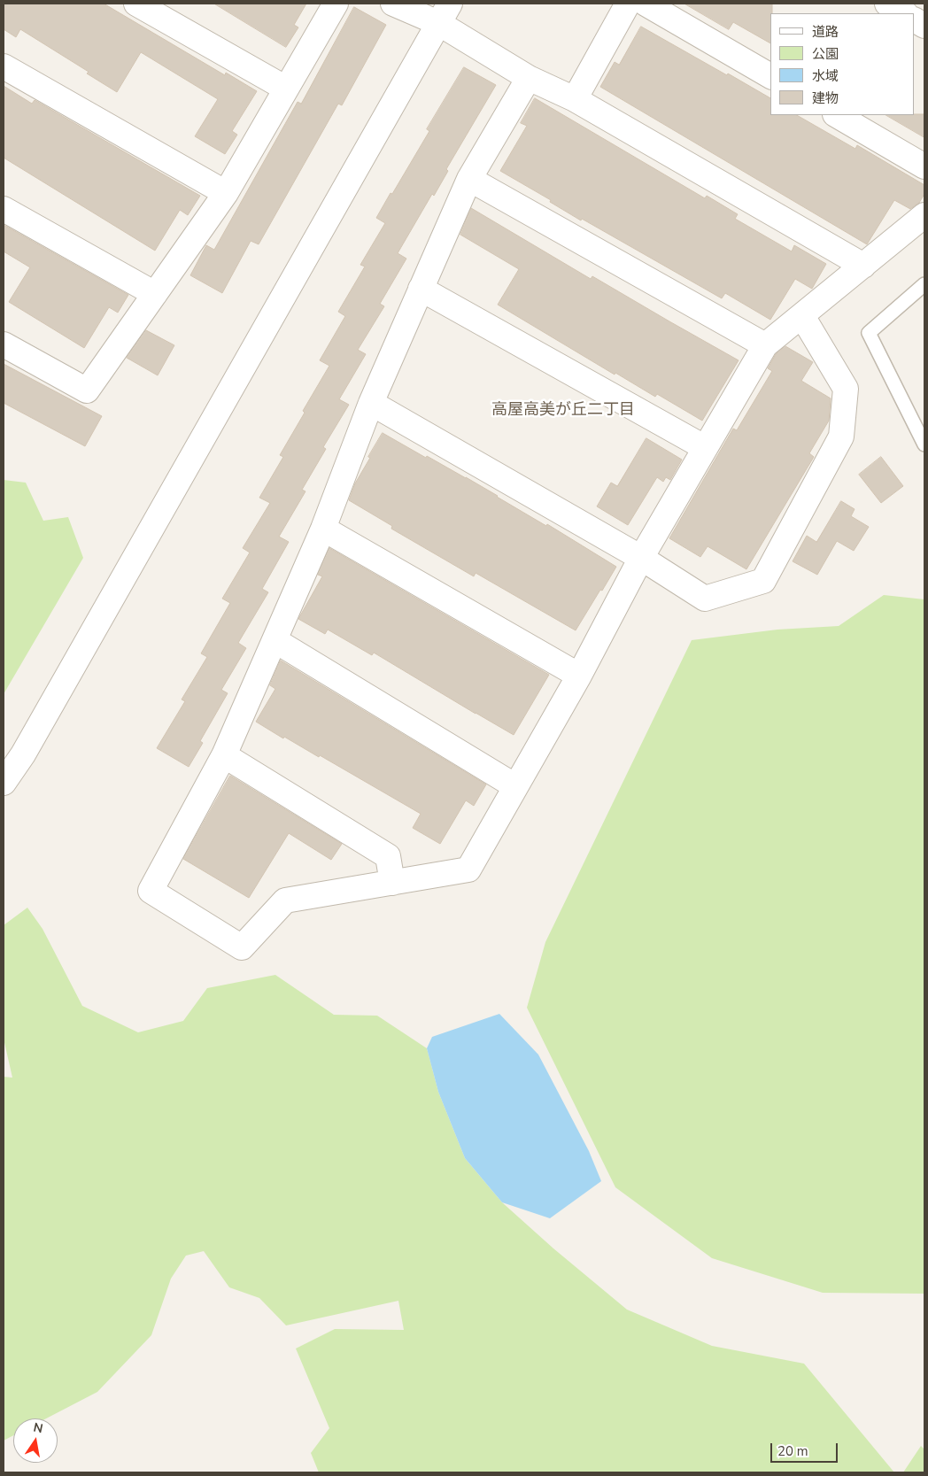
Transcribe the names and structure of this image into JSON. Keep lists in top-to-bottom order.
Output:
{
  "districts": ["高屋高美が丘二丁目"],
  "legend": [
    "道路",
    "公園",
    "水域",
    "建物"
  ],
  "scale_bar": "20 m",
  "north": "top"
}
